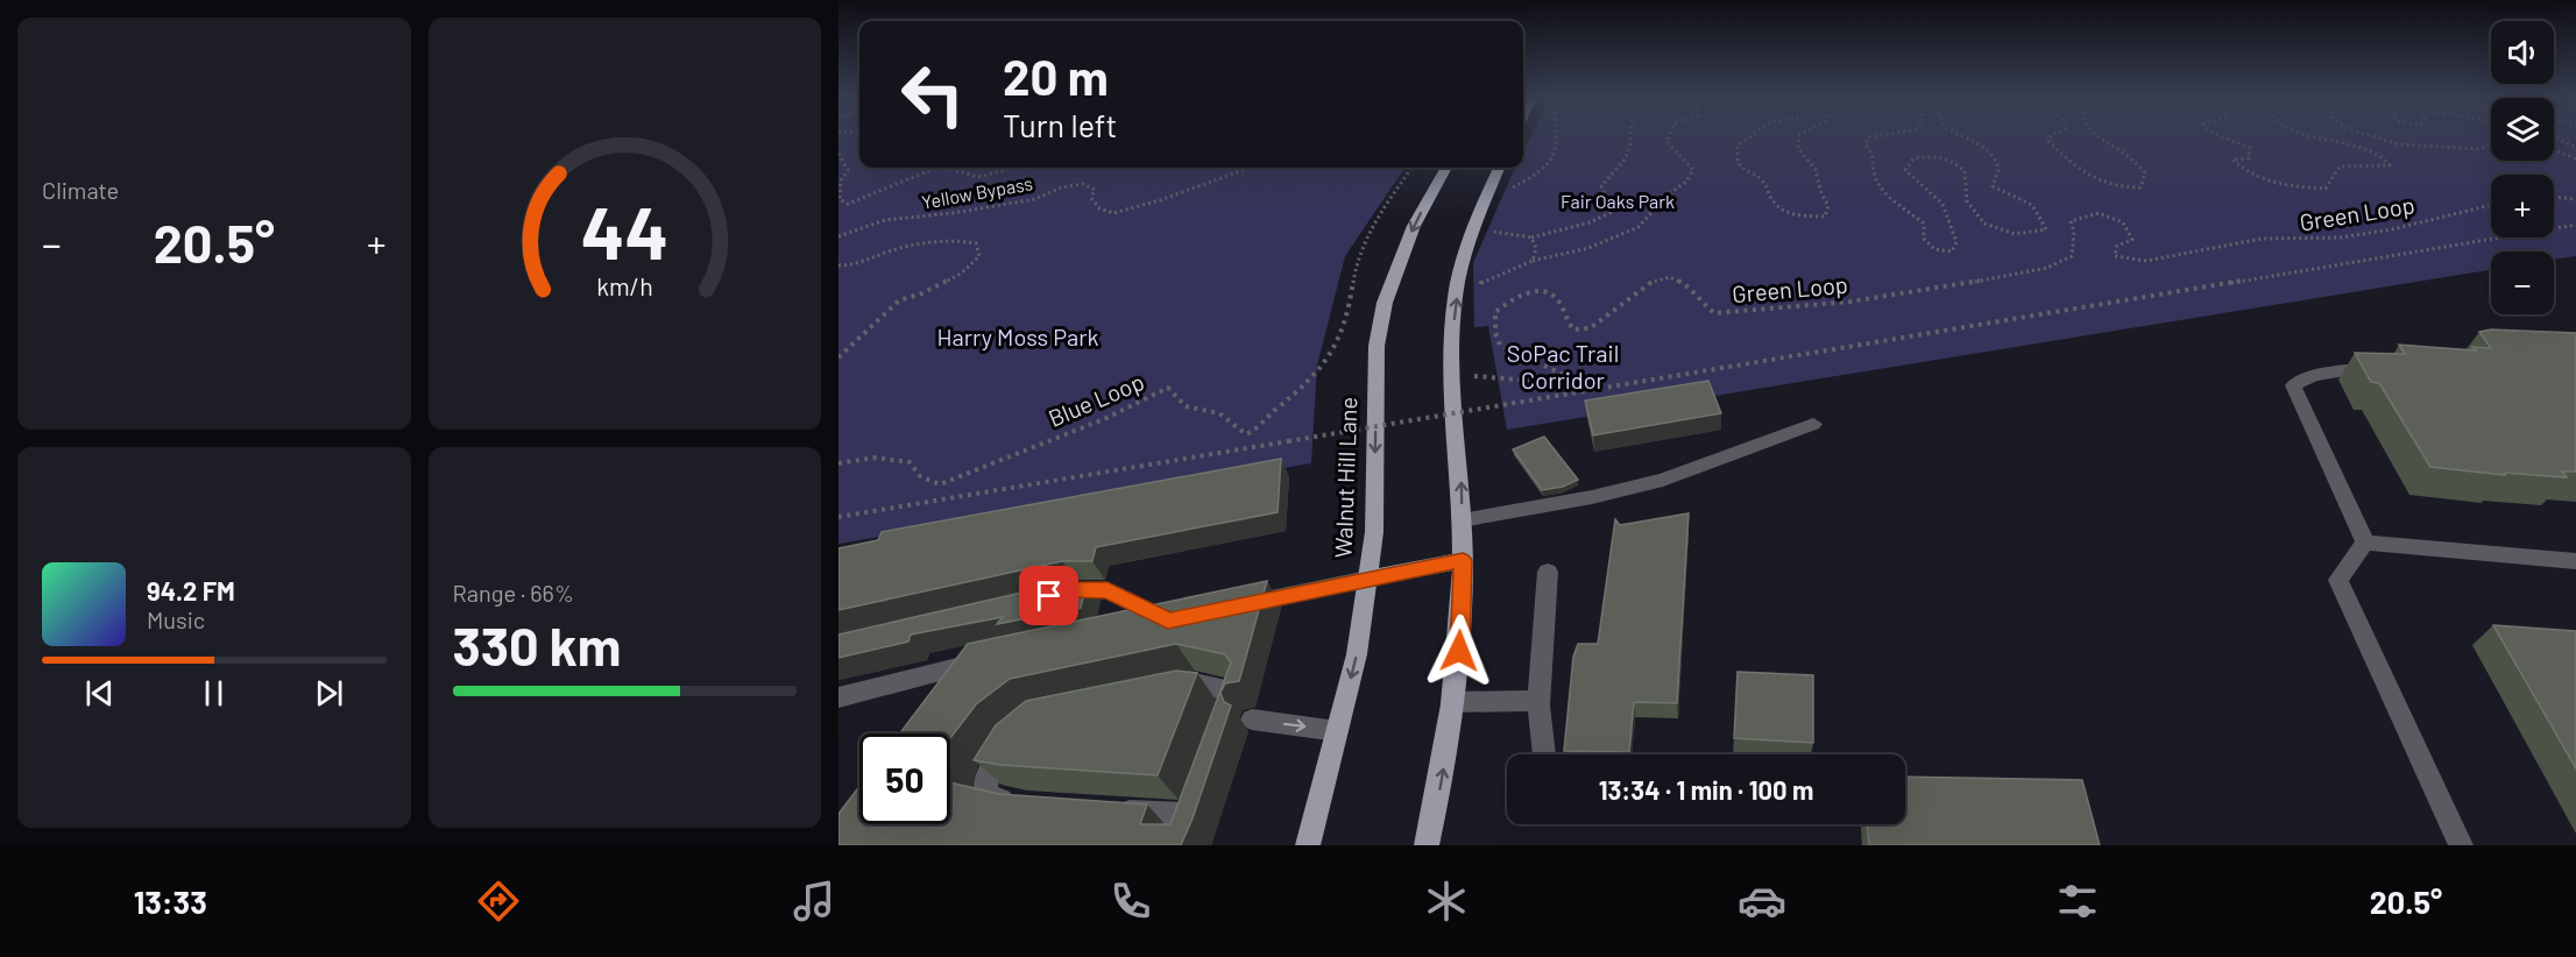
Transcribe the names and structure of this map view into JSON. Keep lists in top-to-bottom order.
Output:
{
  "streets": {
    "main road": ["Walnut Hill Lane"],
    "path": ["Yellow Bypass", "Green Loop", "Blue Loop"]
  },
  "parks": ["Fair Oaks Park", "Harry Moss Park", "SoPac Trail Corridor"],
  "page": {
    "tile": [
      "Climate",
      ["Range · 66%", "330 km"]
    ],
    "map_buttons": ["+", "−"],
    "turn": ["20 m", "Turn left"],
    "heat": ["−", "20.5°", "+"],
    "song": ["94.2 FM", "Music"],
    "limit": "50",
    "trip": "13:34 · 1 min · 100 m",
    "tabs": ["13:33", "20.5°"],
    "gauge": ["44", "km/h"]
  }
}
